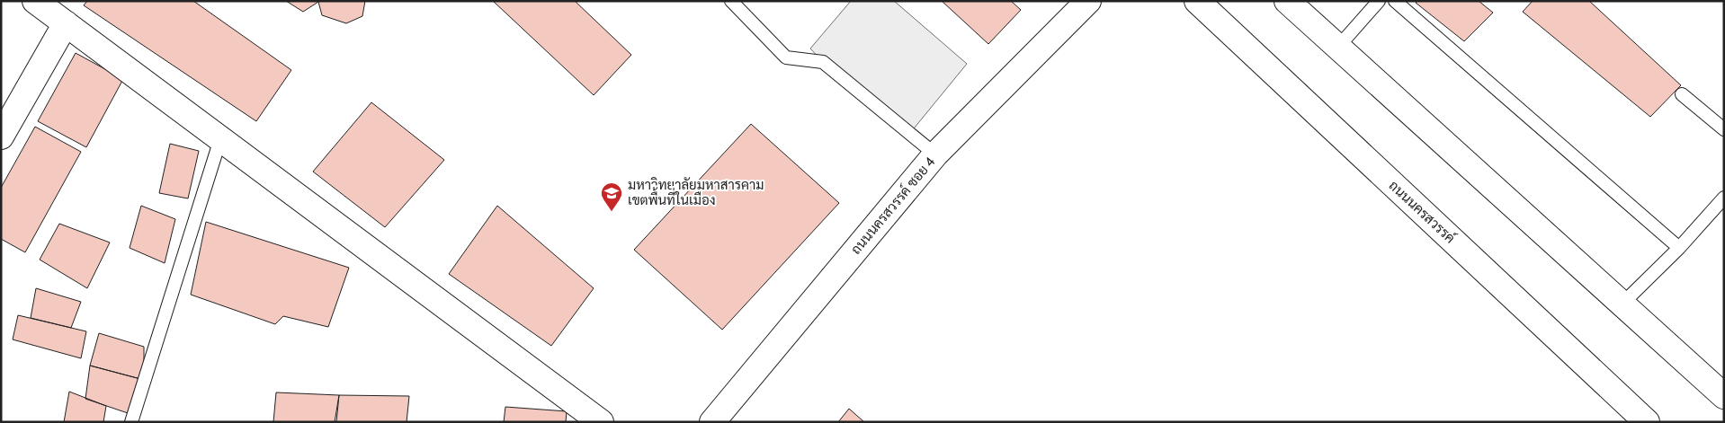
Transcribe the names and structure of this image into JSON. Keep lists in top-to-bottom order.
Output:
{
  "streets": {
    "street": ["ถนนนครสวรรค์ ซอย 4", "ถนนนครสวรรค์"]
  },
  "places": {
    "school or university": ["มหาวิทยาลัยมหาสารคาม เขตพื้นที่ในเมือง"]
  }
}
